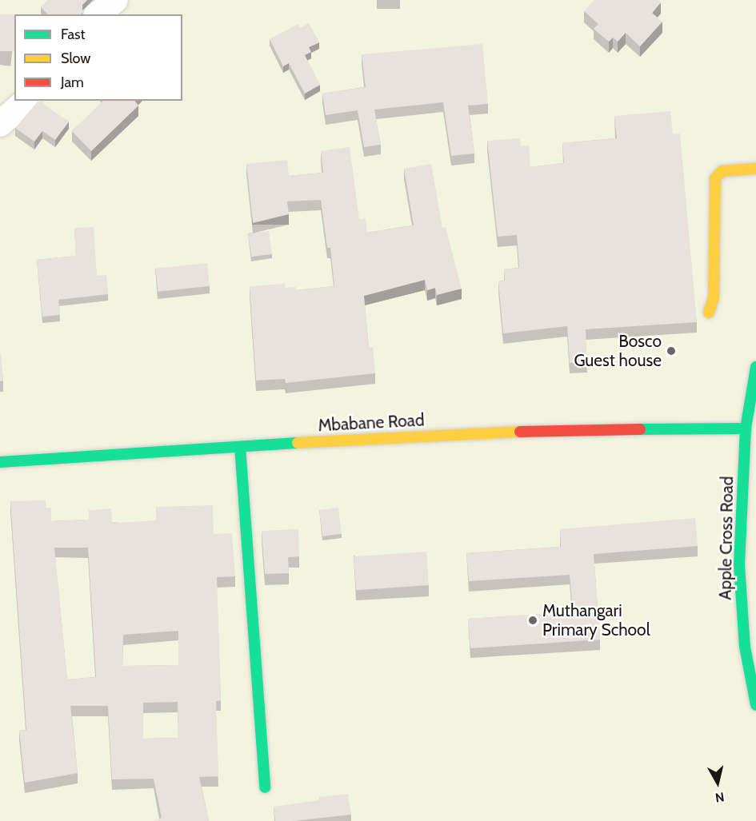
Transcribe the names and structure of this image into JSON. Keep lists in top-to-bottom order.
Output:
{
  "streets": {
    "street": ["Mbabane Road", "Apple Cross Road"]
  },
  "crossings": [
    ["Mbabane Road", "Apple Cross Road"]
  ],
  "places": ["Bosco Guest house", "Muthangari Primary School"],
  "legend": ["Fast", "Slow", "Jam"],
  "north": "bottom"
}
